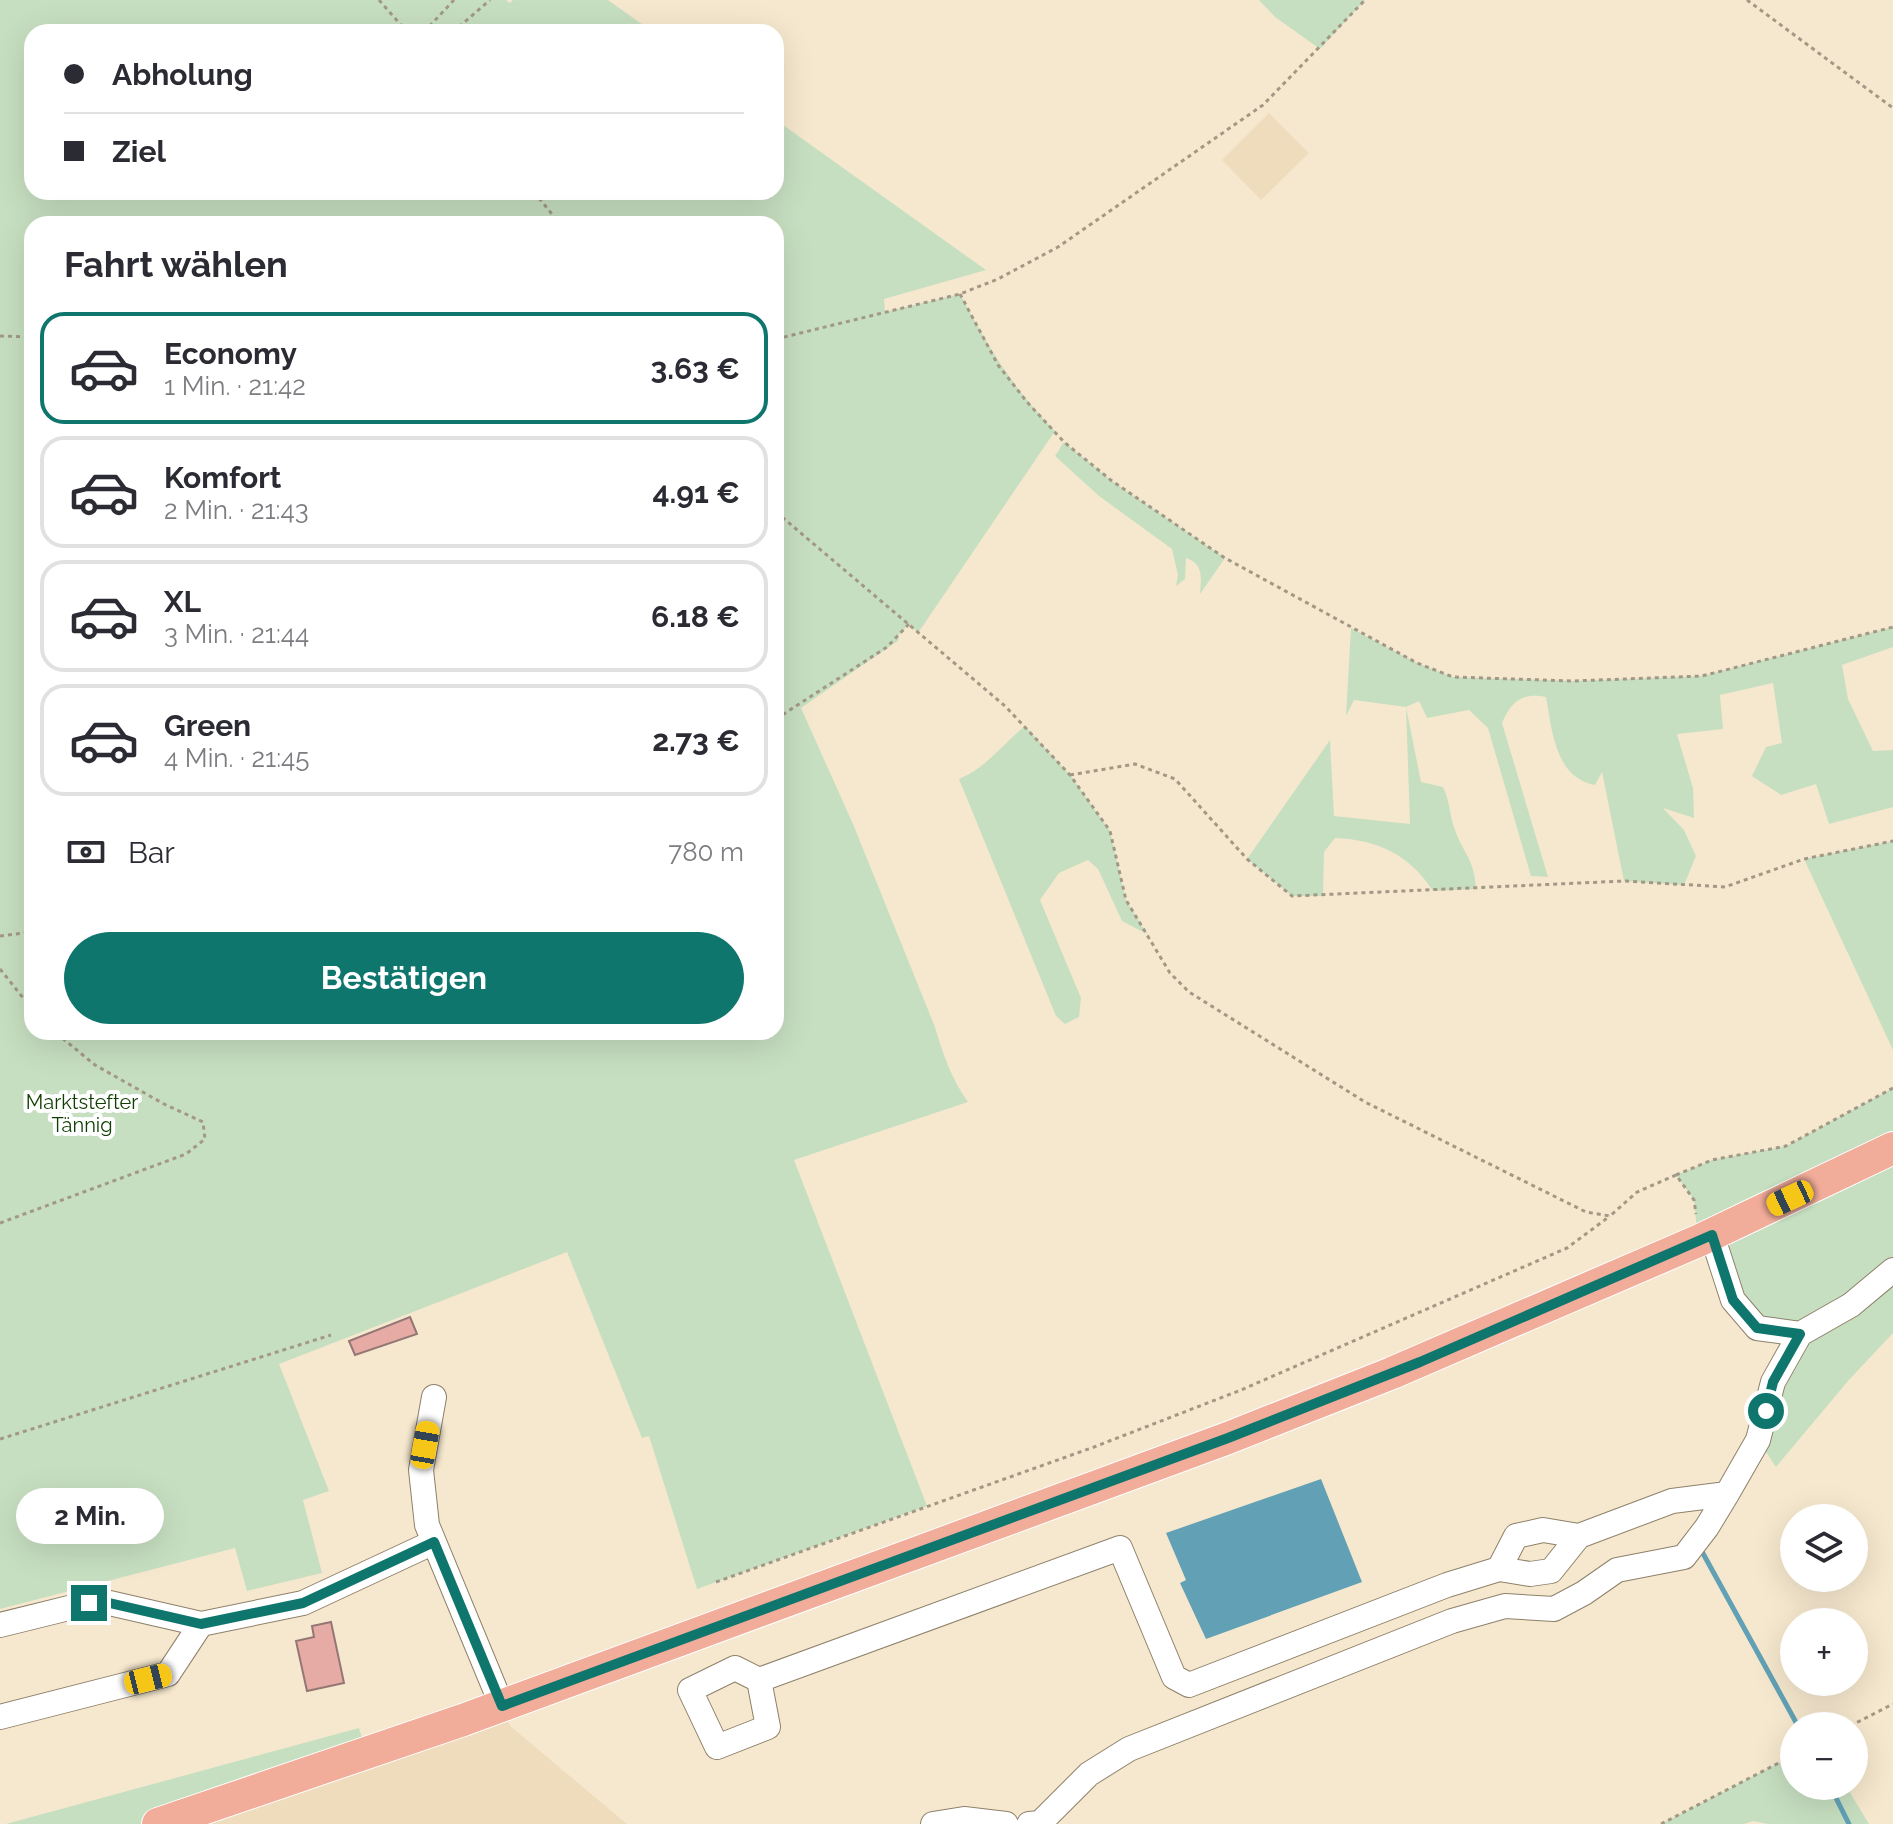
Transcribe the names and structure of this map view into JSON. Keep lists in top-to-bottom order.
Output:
{
  "parks": ["Marktstefter Tännig"],
  "page": {
    "banner": ["Abholung", "Ziel"],
    "heading": "Fahrt wählen",
    "list": [
      {
        "name": "Economy",
        "note": "1 Min. · 21:42",
        "value": "3.63 €"
      },
      {
        "name": "Komfort",
        "note": "2 Min. · 21:43",
        "value": "4.91 €"
      },
      {
        "name": "XL",
        "note": "3 Min. · 21:44",
        "value": "6.18 €"
      },
      {
        "name": "Green",
        "note": "4 Min. · 21:45",
        "value": "2.73 €"
      }
    ],
    "pay": ["Bar", "780 m"],
    "buttons": "Bestätigen",
    "bubble": "2 Min.",
    "map_buttons": ["+", "−"]
  }
}
